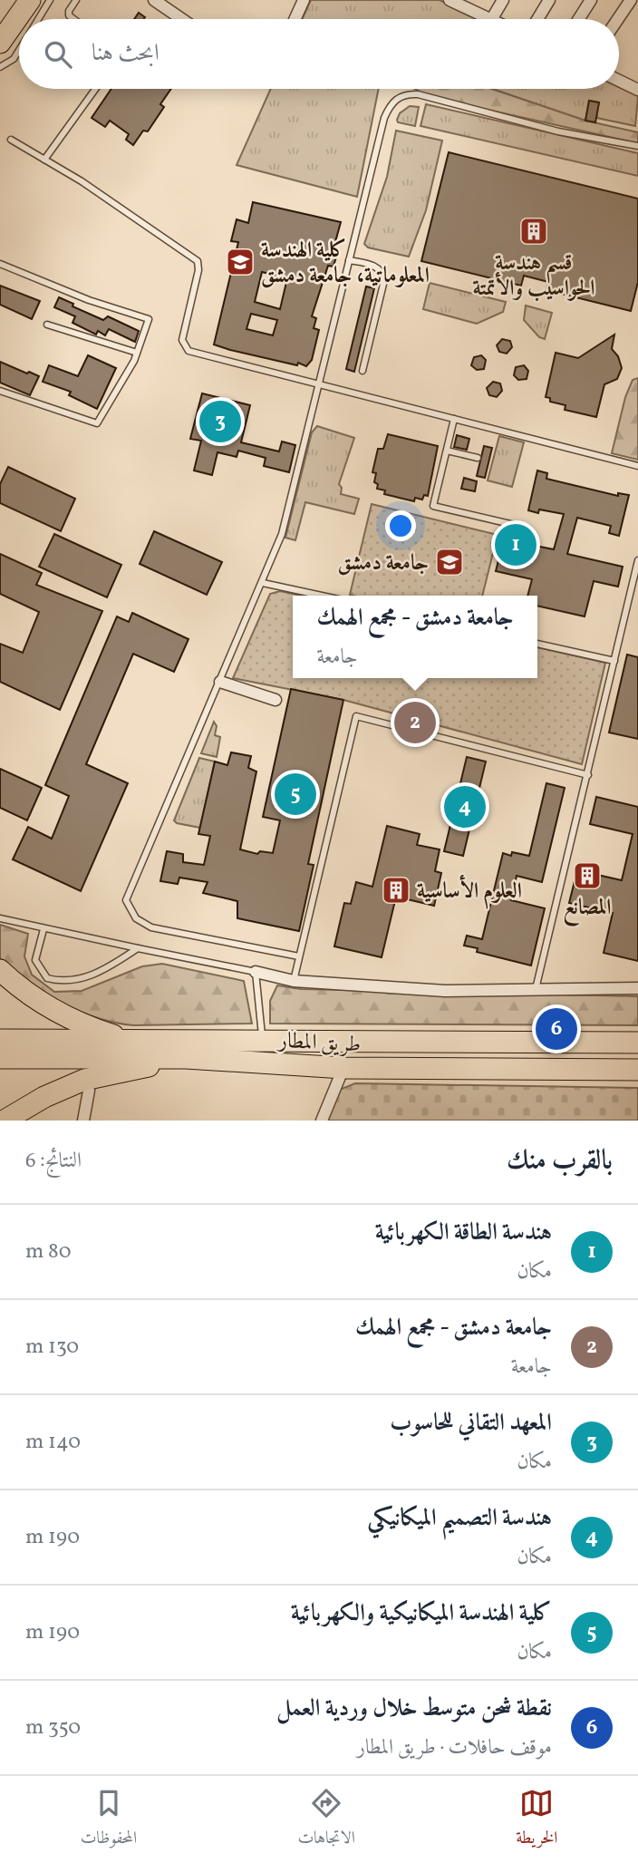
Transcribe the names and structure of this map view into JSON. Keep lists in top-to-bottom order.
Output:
{
  "streets": {
    "highway": ["طريق المطار"]
  },
  "places": {
    "building": ["قسم هندسة الحواسيب والأتمتة", "المصانع", "العلوم الأساسية"],
    "school or university": ["كلية الهندسة المعلوماتية، جامعة دمشق", "جامعة دمشق"]
  },
  "page": {
    "search": "ابحث هنا",
    "pins": [
      "3",
      "1",
      "2",
      "5",
      "4",
      "6"
    ],
    "popup": ["جامعة دمشق - مجمع الهمك", "جامعة"],
    "heading": ["بالقرب منك", "النتائج: 6"],
    "list": [
      {
        "mark": "1",
        "name": "هندسة الطاقة الكهربائية",
        "note": "مكان",
        "value": "80 m"
      },
      {
        "mark": "2",
        "name": "جامعة دمشق - مجمع الهمك",
        "note": "جامعة",
        "value": "130 m"
      },
      {
        "mark": "3",
        "name": "المعهد التقاني للحاسوب",
        "note": "مكان",
        "value": "140 m"
      },
      {
        "mark": "4",
        "name": "هندسة التصميم الميكانيكي",
        "note": "مكان",
        "value": "190 m"
      },
      {
        "mark": "5",
        "name": "كلية الهندسة الميكانيكية والكهربائية",
        "note": "مكان",
        "value": "190 m"
      },
      {
        "mark": "6",
        "name": "نقطة شحن متوسط خلال وردية العمل",
        "note": "موقف حافلات · طريق المطار",
        "value": "350 m"
      }
    ],
    "nav": ["الخريطة", "الاتجاهات", "المحفوظات"]
  }
}
